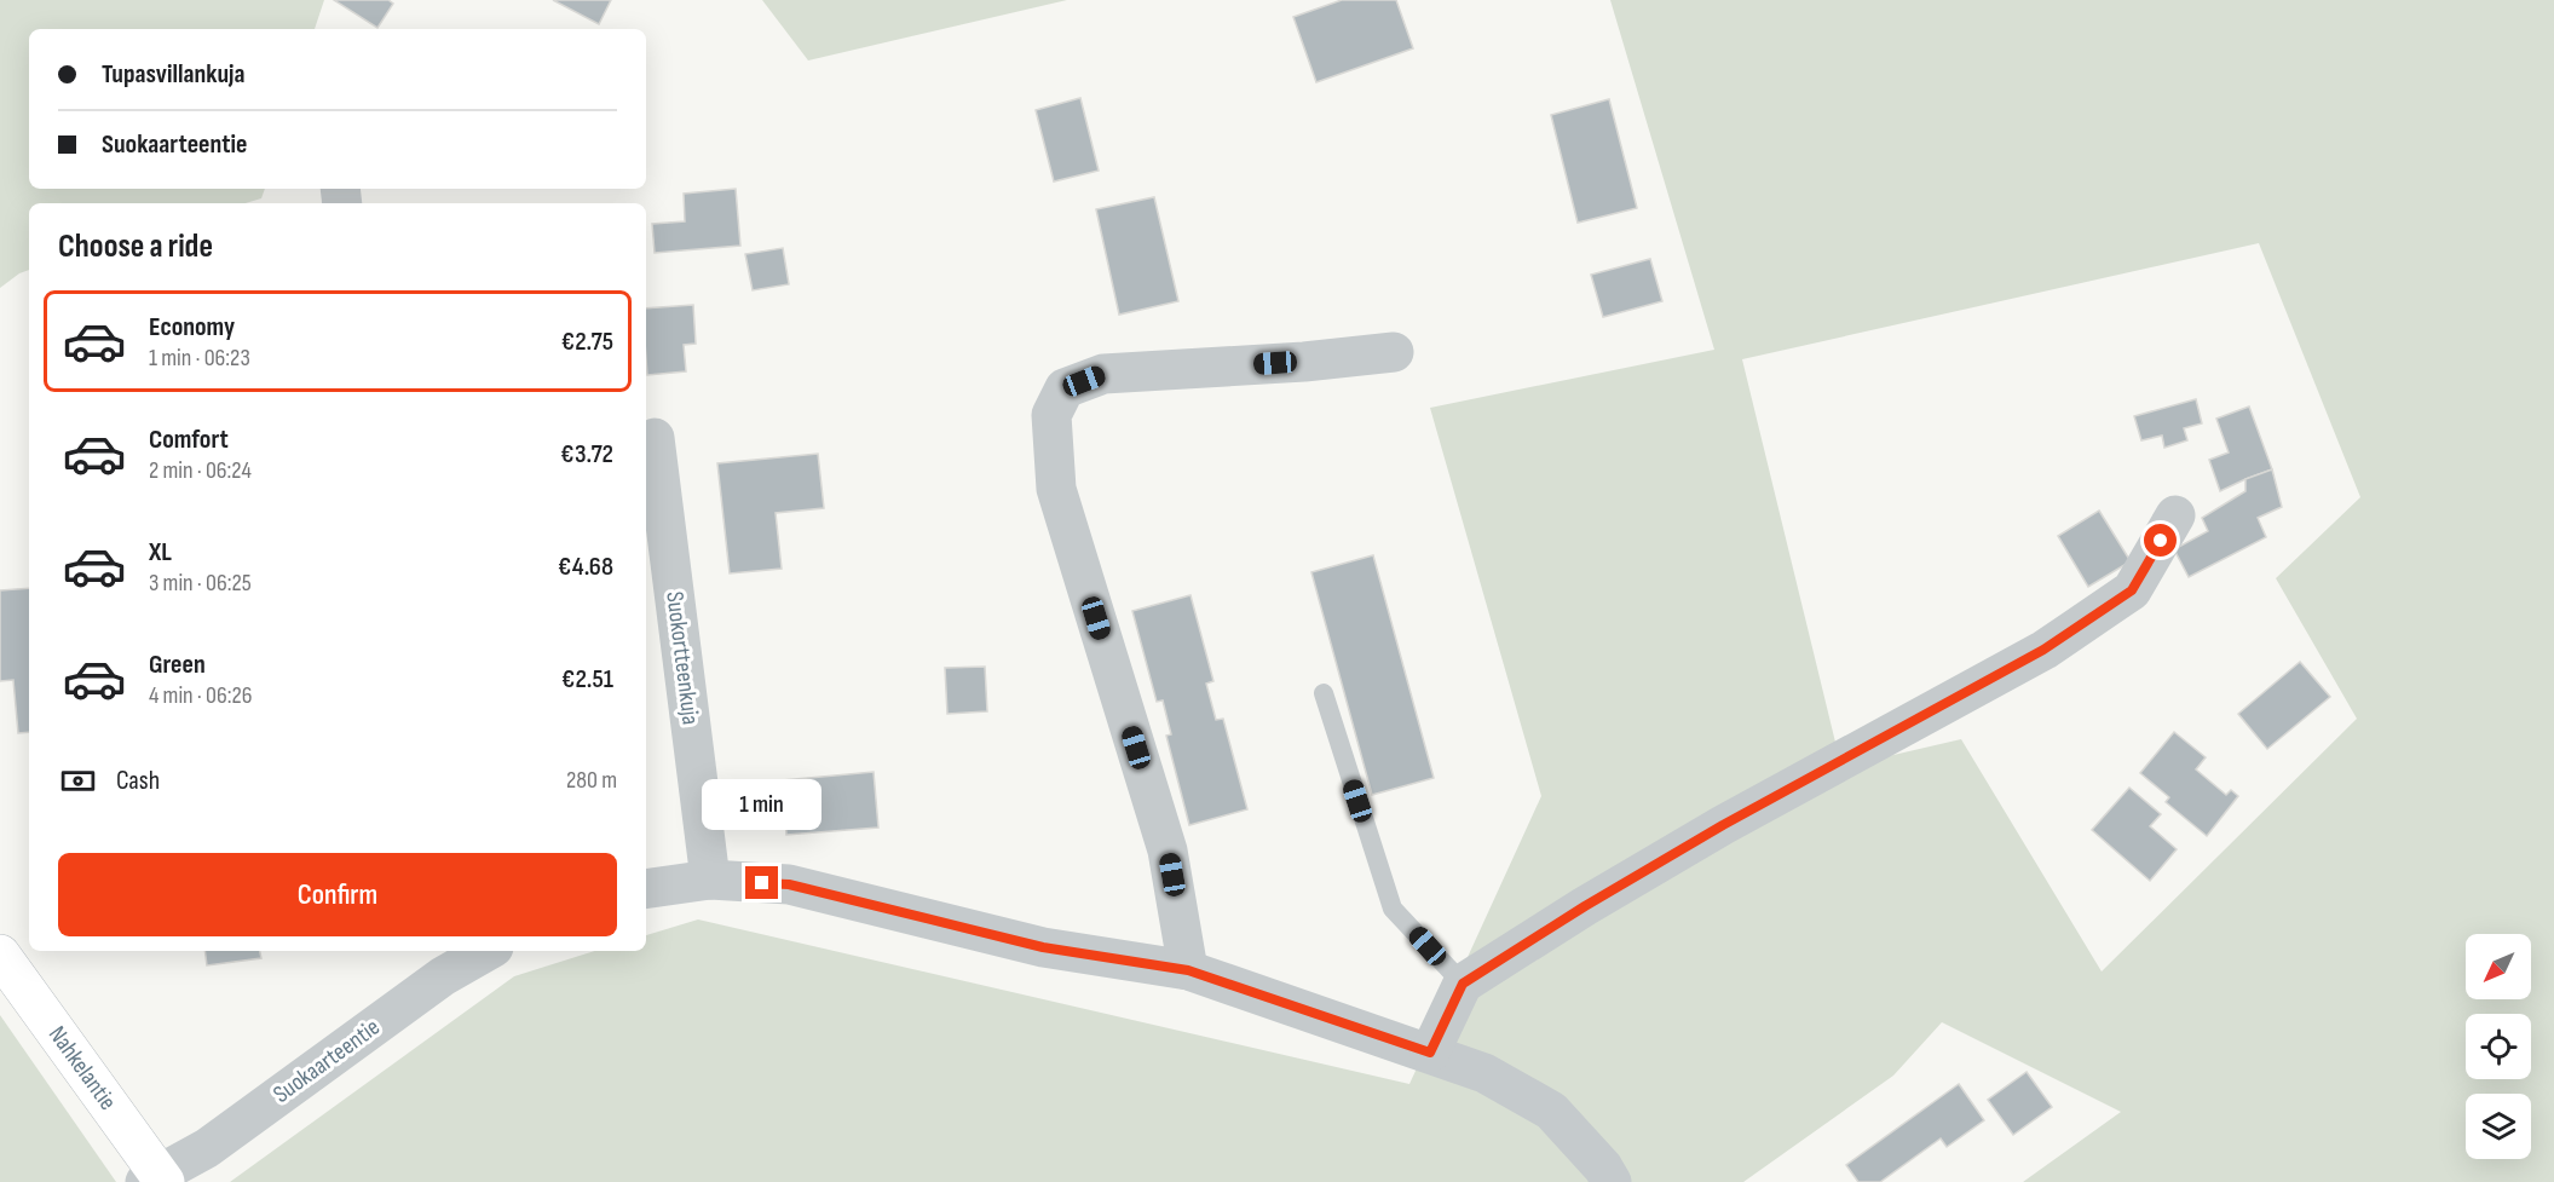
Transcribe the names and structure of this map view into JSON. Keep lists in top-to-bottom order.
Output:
{
  "streets": {
    "main road": ["Nahkelantie"],
    "street": ["Suokortteenkuja", "Suokaarteentie"]
  },
  "crossings": [
    ["Suokaarteentie", "Nahkelantie"]
  ],
  "north": "bottom left",
  "page": {
    "banner": ["Tupasvillankuja", "Suokaarteentie"],
    "heading": "Choose a ride",
    "list": [
      {
        "name": "Economy",
        "note": "1 min · 06:23",
        "value": "€2.75"
      },
      {
        "name": "Comfort",
        "note": "2 min · 06:24",
        "value": "€3.72"
      },
      {
        "name": "XL",
        "note": "3 min · 06:25",
        "value": "€4.68"
      },
      {
        "name": "Green",
        "note": "4 min · 06:26",
        "value": "€2.51"
      }
    ],
    "pay": ["Cash", "280 m"],
    "bubble": "1 min",
    "buttons": "Confirm"
  }
}
